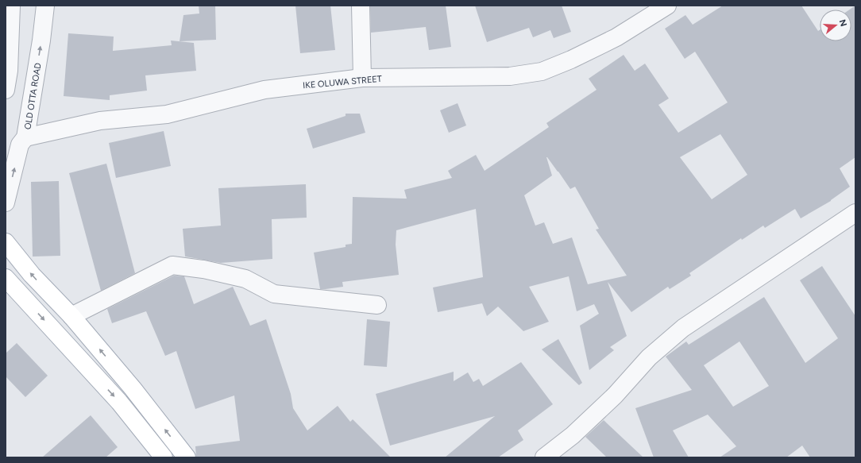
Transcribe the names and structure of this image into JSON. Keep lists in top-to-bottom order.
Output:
{
  "streets": {
    "street": ["IKE OLUWA STREET", "OLD OTTA ROAD"]
  },
  "crossings": [
    ["IKE OLUWA STREET", "OLD OTTA ROAD"]
  ],
  "north": "right"
}
